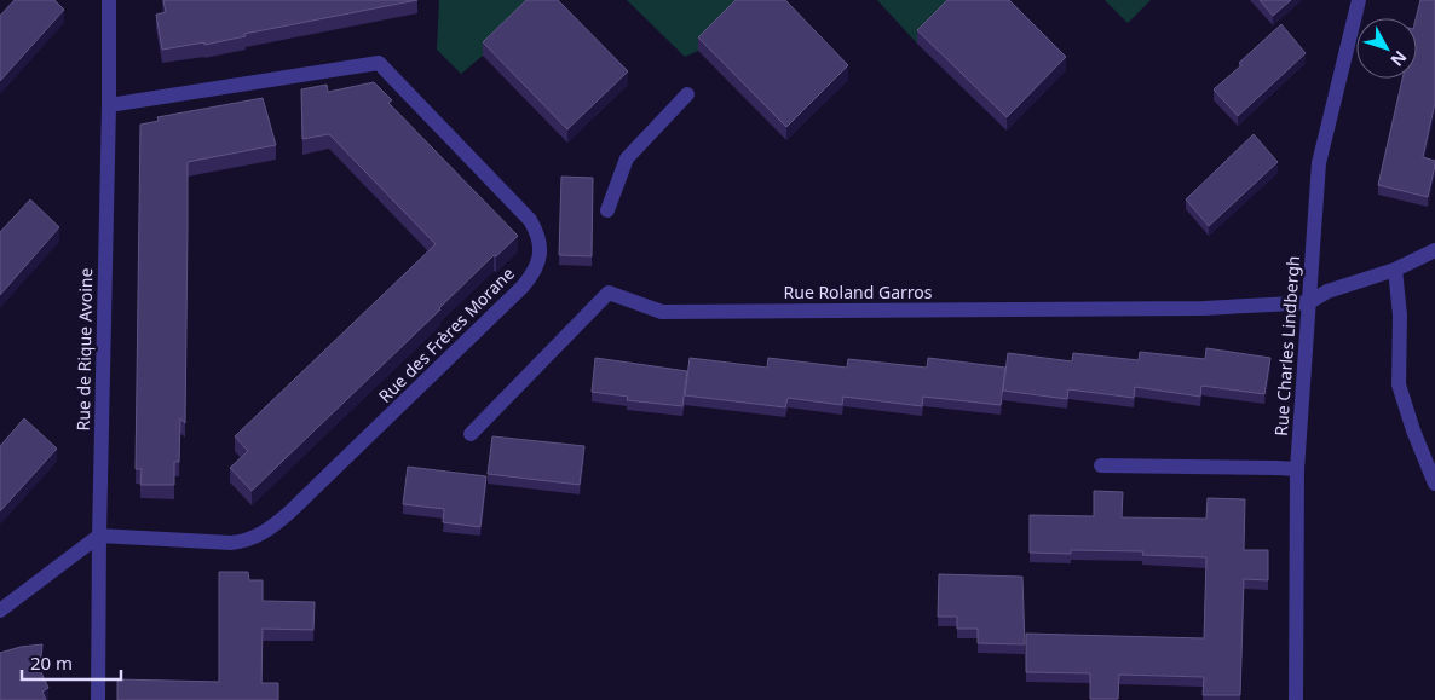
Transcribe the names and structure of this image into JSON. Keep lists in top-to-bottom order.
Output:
{
  "streets": {
    "street": [
      "Rue Roland Garros",
      "Rue des Frères Morane",
      "Rue Charles Lindbergh",
      "Rue de Rique Avoine"
    ]
  },
  "crossings": [
    ["Rue Roland Garros", "Rue Charles Lindbergh"],
    ["Rue des Frères Morane", "Rue de Rique Avoine"]
  ],
  "scale_bar": "20 m",
  "north": "bottom right"
}
